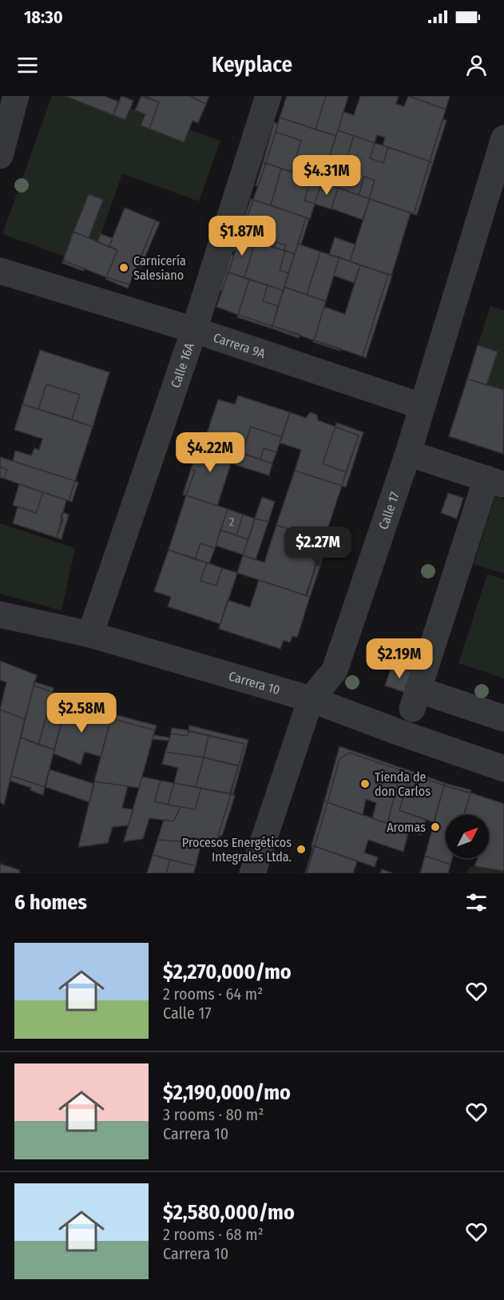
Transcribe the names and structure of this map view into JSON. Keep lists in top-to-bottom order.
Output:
{
  "streets": {
    "street": [
      "Carrera 9A",
      "Calle 16A",
      "Calle 17",
      "Carrera 10"
    ]
  },
  "crossings": [
    ["Carrera 9A", "Calle 16A"],
    ["Carrera 9A", "Calle 17"],
    ["Calle 16A", "Carrera 10"],
    ["Calle 17", "Carrera 10"]
  ],
  "places": [
    "Carnicería Salesiano",
    "Tienda de don Carlos",
    "Aromas",
    "Procesos Energéticos Integrales Ltda."
  ],
  "house_numbers": ["2"],
  "north": "top right",
  "page": {
    "status": "18:30",
    "header": "Keyplace",
    "price": [
      "$4.31M",
      "$1.87M",
      "$4.22M",
      "$2.27M",
      "$2.19M",
      "$2.58M"
    ],
    "heading": "6 homes",
    "list": [
      {
        "name": "$2,270,000/mo",
        "note": "2 rooms · 64 m² · Calle 17"
      },
      {
        "name": "$2,190,000/mo",
        "note": "3 rooms · 80 m² · Carrera 10"
      },
      {
        "name": "$2,580,000/mo",
        "note": "2 rooms · 68 m² · Carrera 10"
      }
    ]
  }
}
